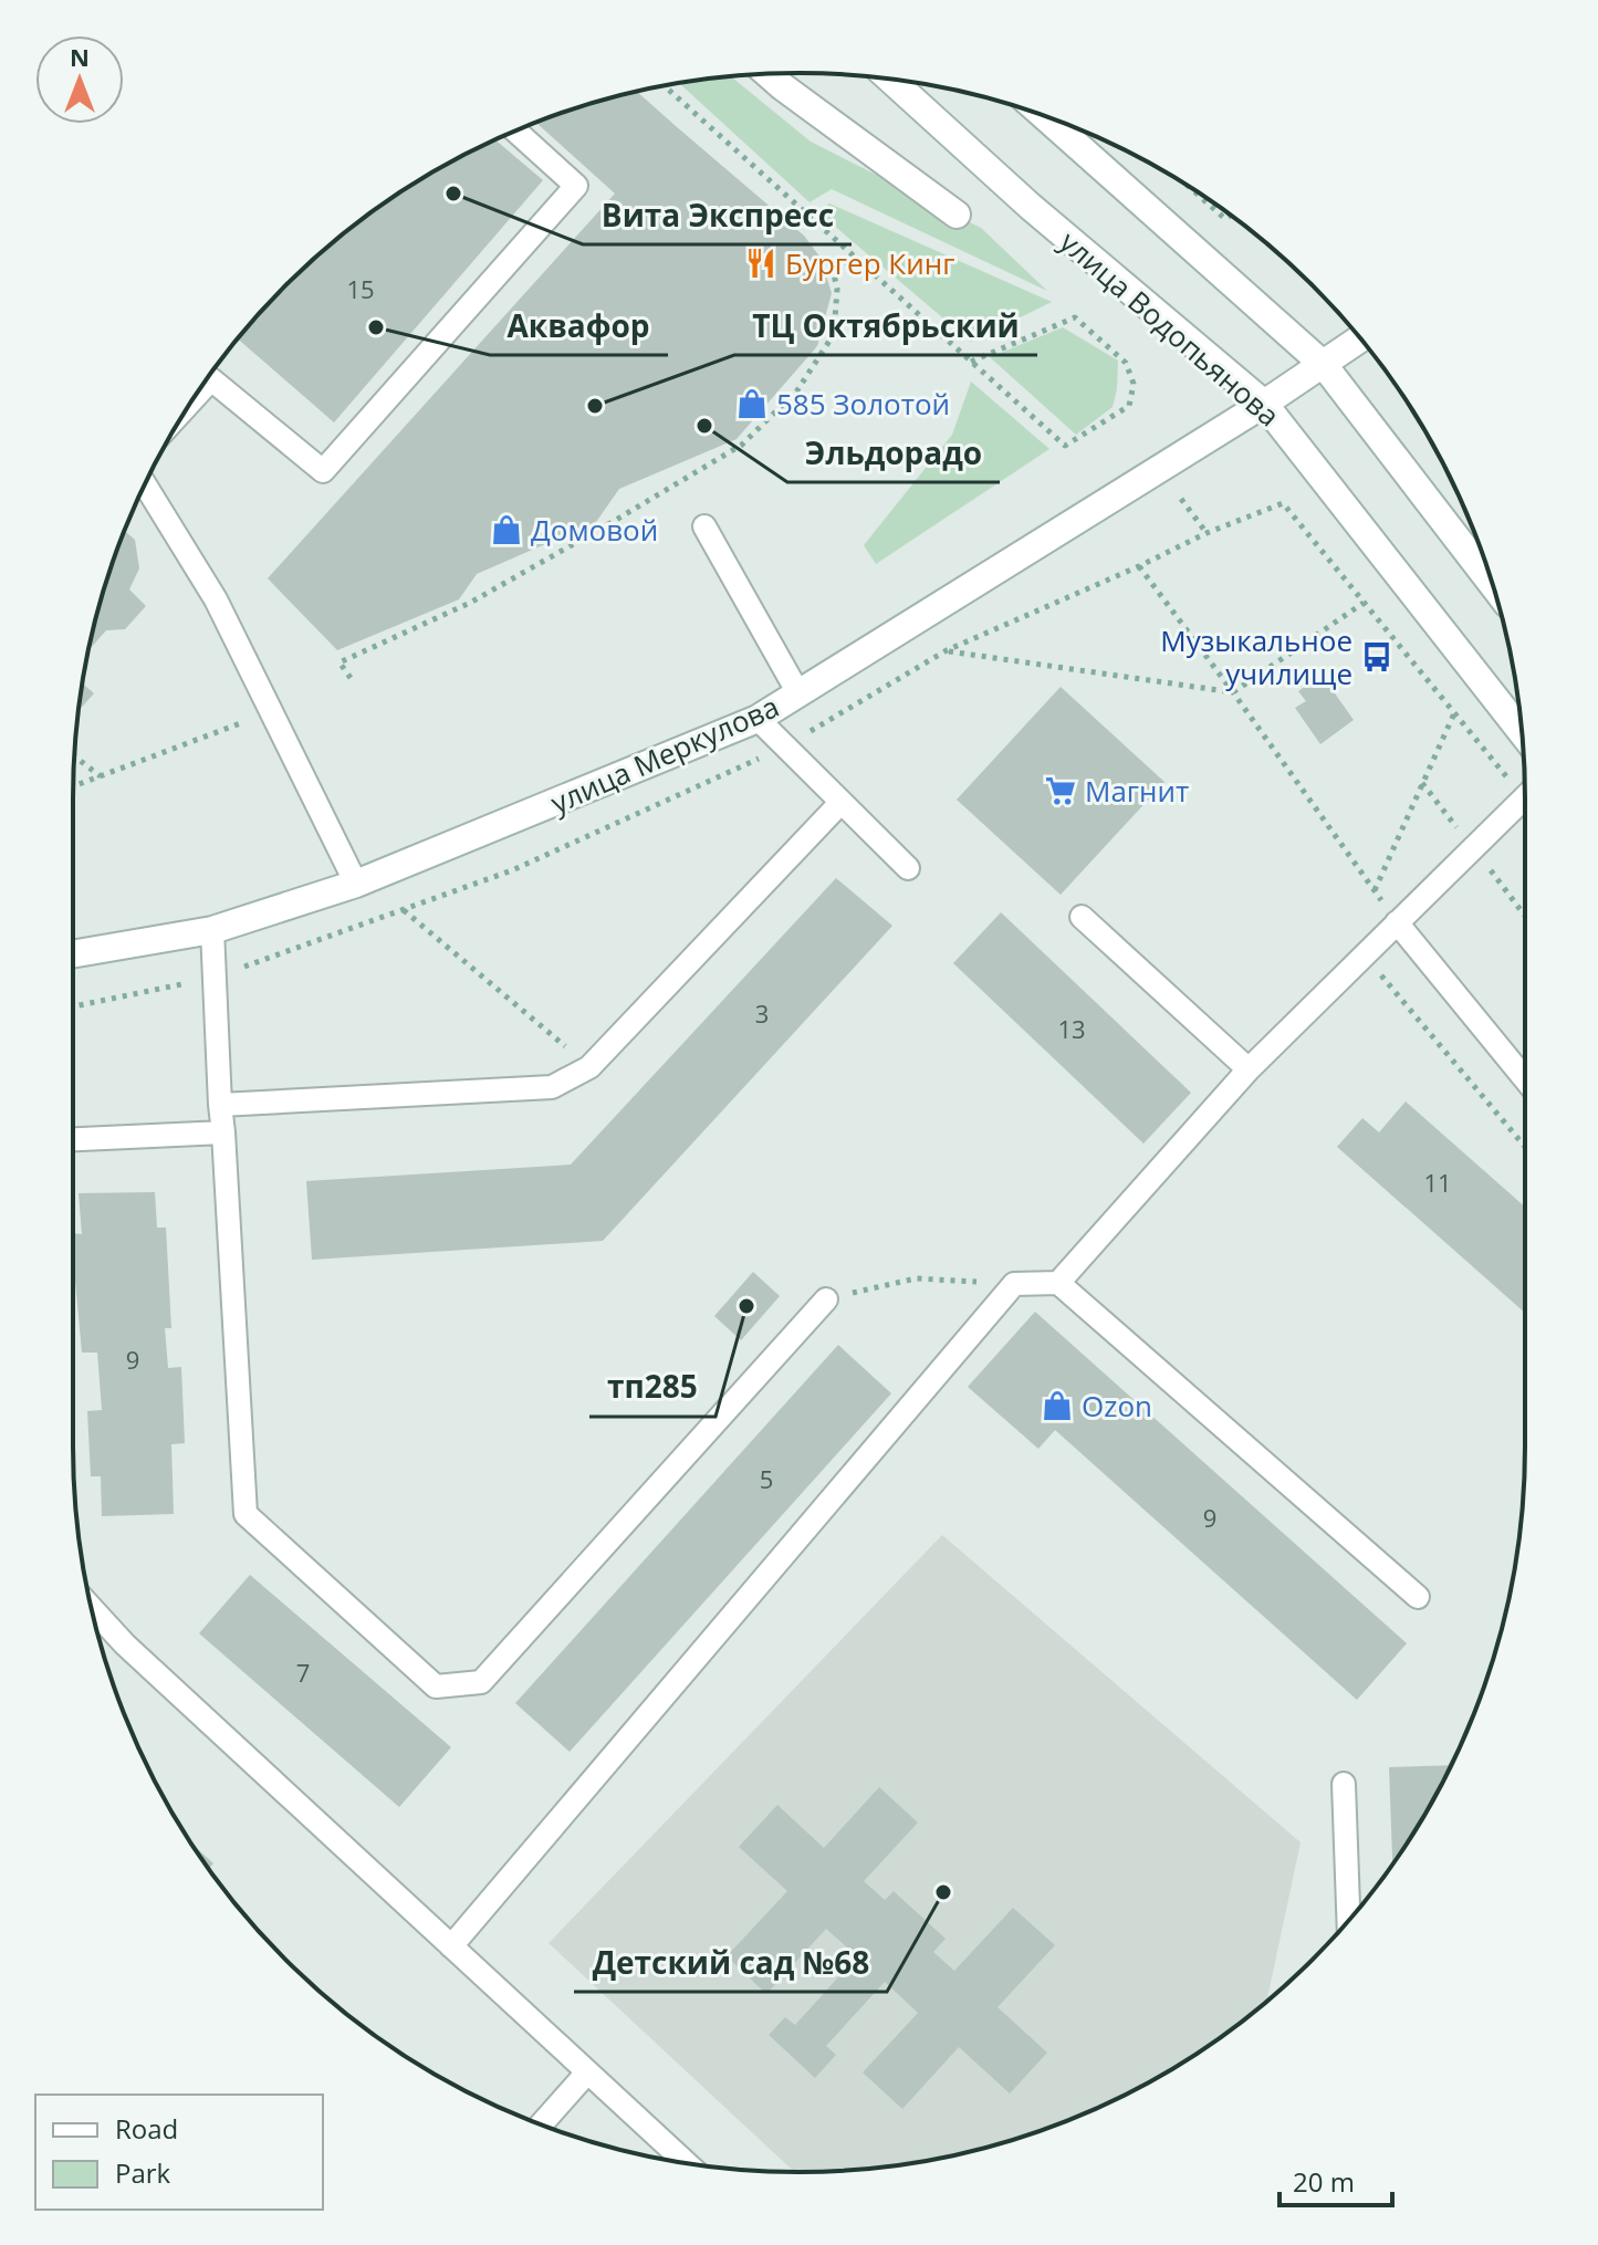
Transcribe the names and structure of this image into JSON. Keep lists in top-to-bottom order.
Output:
{
  "streets": {
    "street": ["улица Водопьянова", "улица Меркулова"]
  },
  "crossings": [
    ["улица Водопьянова", "улица Меркулова"]
  ],
  "places": {
    "other": [
      "Вита Экспресс",
      "Аквафор",
      "ТЦ Октябрьский",
      "Эльдорадо",
      "тп285",
      "Детский сад №68"
    ],
    "restaurant": ["Бургер Кинг"],
    "shop": ["585 Золотой", "Домовой", "Ozon"],
    "bus stop": ["Музыкальное училище"],
    "supermarket": ["Магнит"]
  },
  "house_numbers": [
    "15",
    "3",
    "13",
    "11",
    "9",
    "5",
    "9",
    "7"
  ],
  "legend": ["Road", "Park"],
  "scale_bar": "20 m",
  "north": "top"
}
